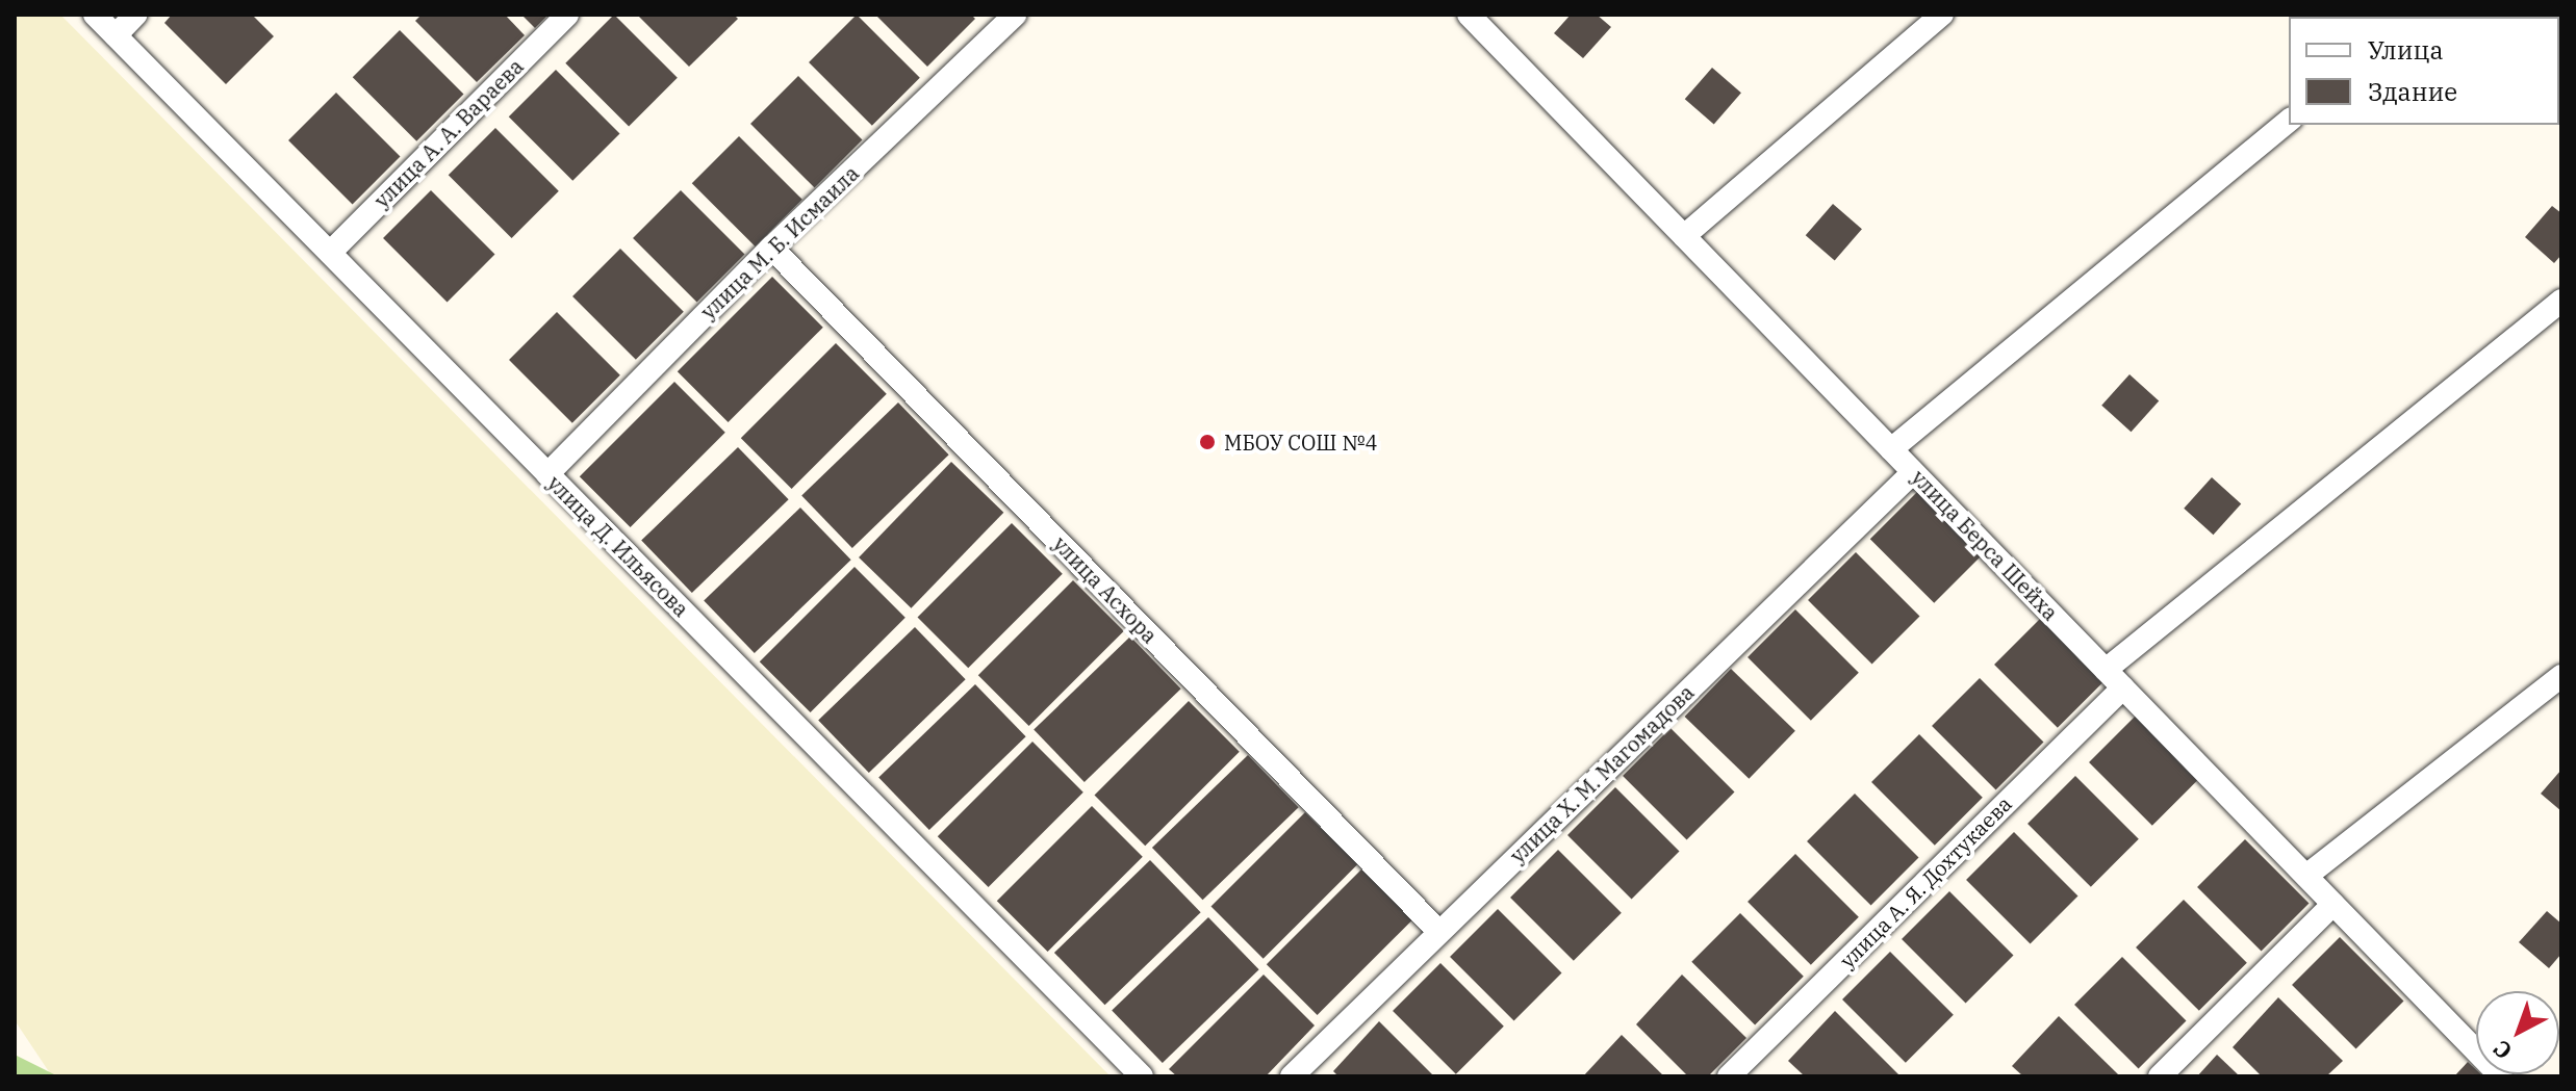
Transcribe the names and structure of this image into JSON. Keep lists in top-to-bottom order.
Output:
{
  "streets": {
    "street": [
      "улица А. А. Вараева",
      "улица М. Б. Исмаила",
      "улица Берса Шейха",
      "улица Д. Ильясова",
      "улица Асхора",
      "улица Х. М. Магомадова",
      "улица А. Я. Дохтукаева"
    ]
  },
  "crossings": [
    ["улица А. А. Вараева", "улица Д. Ильясова"],
    ["улица М. Б. Исмаила", "улица Д. Ильясова"],
    ["улица М. Б. Исмаила", "улица Асхора"],
    ["улица Берса Шейха", "улица Х. М. Магомадова"],
    ["улица Берса Шейха", "улица А. Я. Дохтукаева"],
    ["улица Асхора", "улица Х. М. Магомадова"]
  ],
  "places": ["МБОУ СОШ №4"],
  "legend": ["Улица", "Здание"],
  "north": "bottom left"
}
